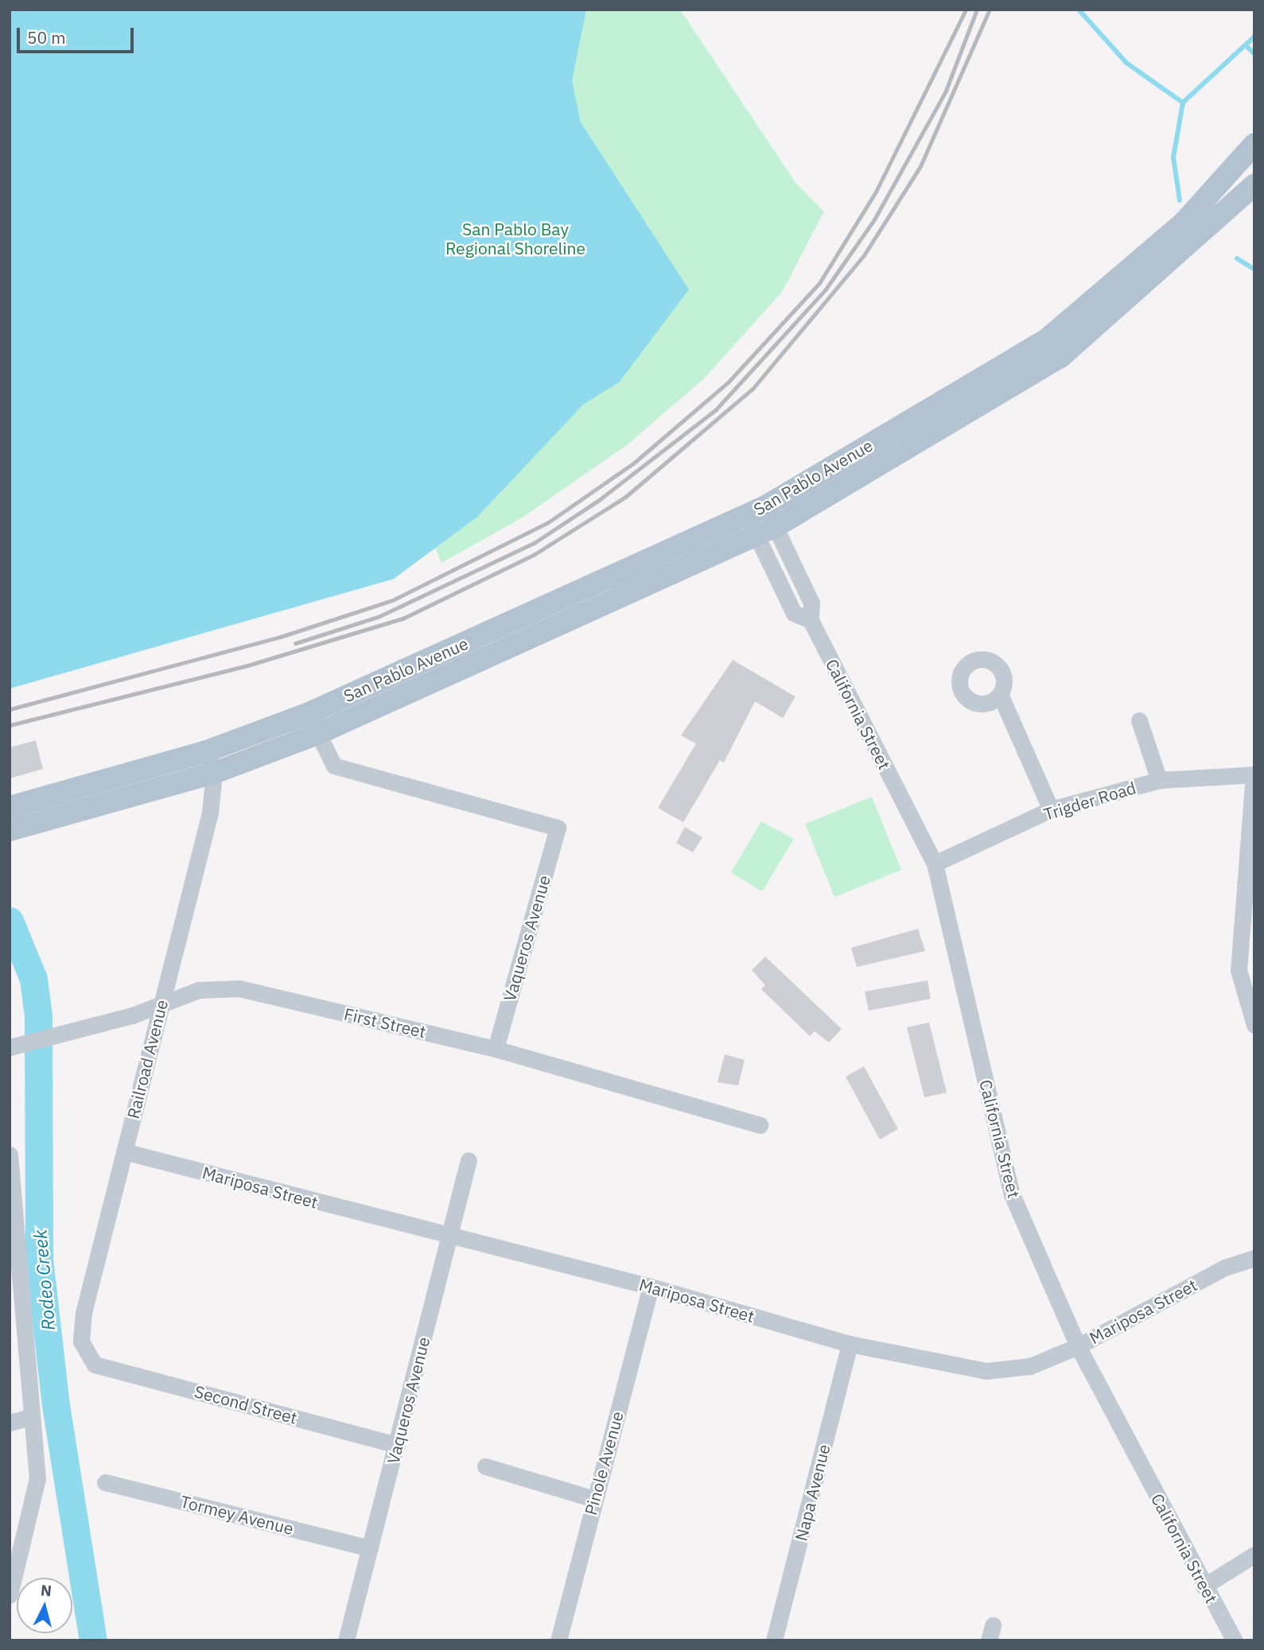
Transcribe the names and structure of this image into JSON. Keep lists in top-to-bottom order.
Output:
{
  "streets": {
    "main road": ["San Pablo Avenue"],
    "street": [
      "California Street",
      "Trigder Road",
      "Vaqueros Avenue",
      "First Street",
      "Railroad Avenue",
      "Mariposa Street",
      "Second Street",
      "Pinole Avenue",
      "Napa Avenue",
      "Tormey Avenue"
    ]
  },
  "crossings": [
    ["San Pablo Avenue", "California Street"],
    ["San Pablo Avenue", "Vaqueros Avenue"],
    ["San Pablo Avenue", "Railroad Avenue"],
    ["California Street", "Trigder Road"],
    ["California Street", "Mariposa Street"],
    ["Vaqueros Avenue", "First Street"],
    ["Vaqueros Avenue", "Mariposa Street"],
    ["Vaqueros Avenue", "Second Street"],
    ["Vaqueros Avenue", "Tormey Avenue"],
    ["First Street", "Railroad Avenue"],
    ["Railroad Avenue", "Mariposa Street"],
    ["Railroad Avenue", "Second Street"],
    ["Mariposa Street", "Pinole Avenue"],
    ["Mariposa Street", "Napa Avenue"]
  ],
  "water": ["Rodeo Creek"],
  "parks": ["San Pablo Bay Regional Shoreline"],
  "scale_bar": "50 m",
  "north": "top"
}
